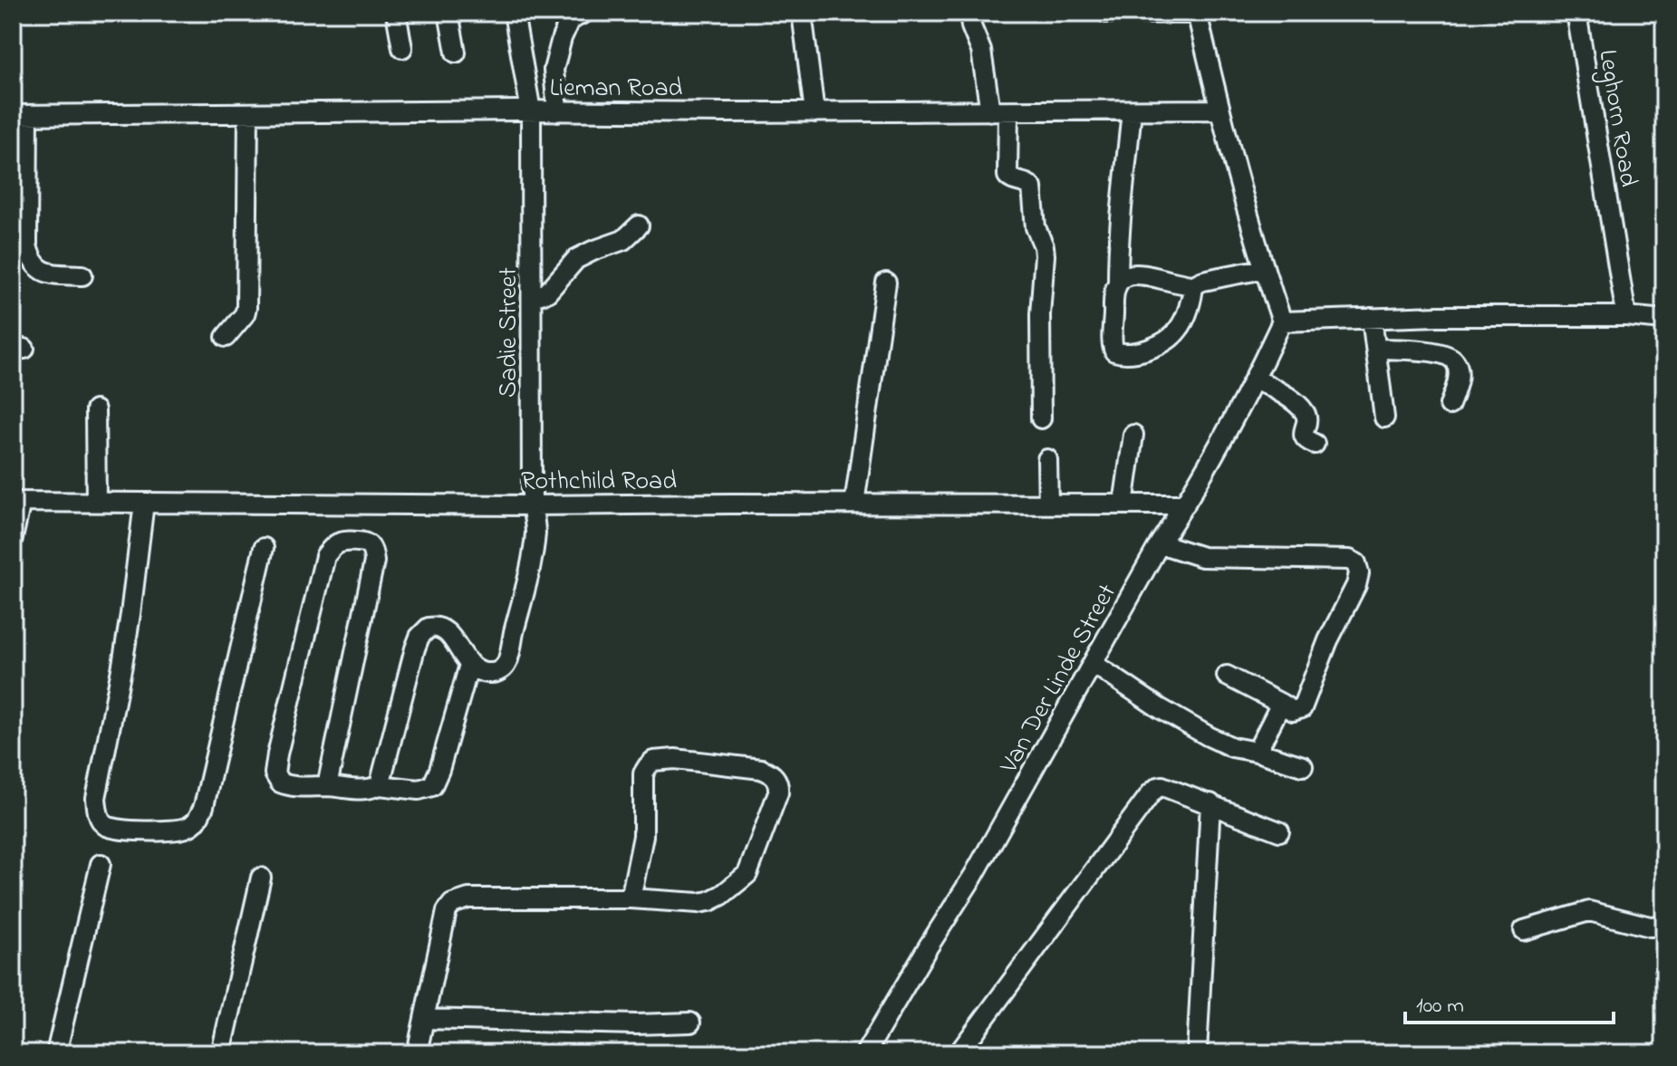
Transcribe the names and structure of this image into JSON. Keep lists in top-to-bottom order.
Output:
{
  "streets": {
    "street": [
      "Lieman Road",
      "Leghorn Road",
      "Sadie Street",
      "Rothchild Road",
      "Van Der Linde Street"
    ]
  },
  "crossings": [
    ["Lieman Road", "Sadie Street"],
    ["Sadie Street", "Rothchild Road"],
    ["Rothchild Road", "Van Der Linde Street"]
  ],
  "scale_bar": "100 m"
}
